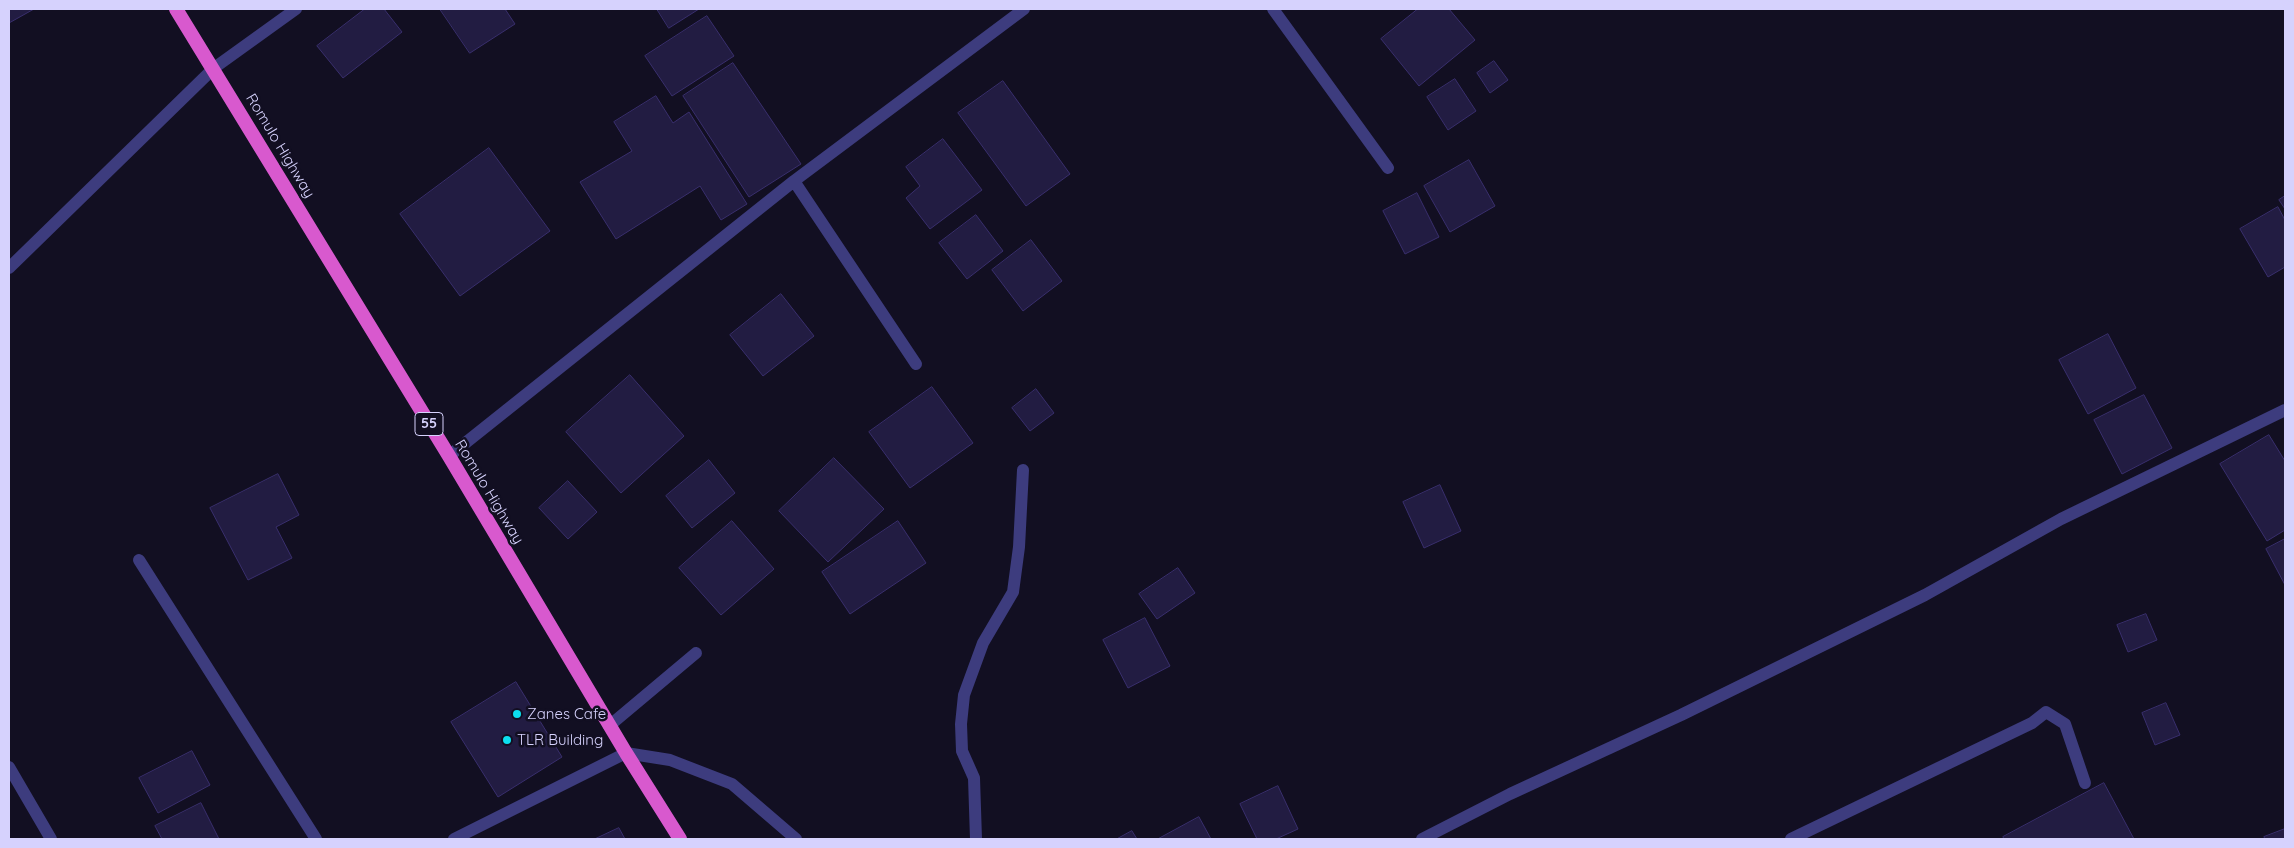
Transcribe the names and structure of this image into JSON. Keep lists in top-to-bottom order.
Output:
{
  "streets": {
    "highway": ["Romulo Highway", "55"]
  },
  "places": ["Zanes Cafe", "TLR Building"]
}
